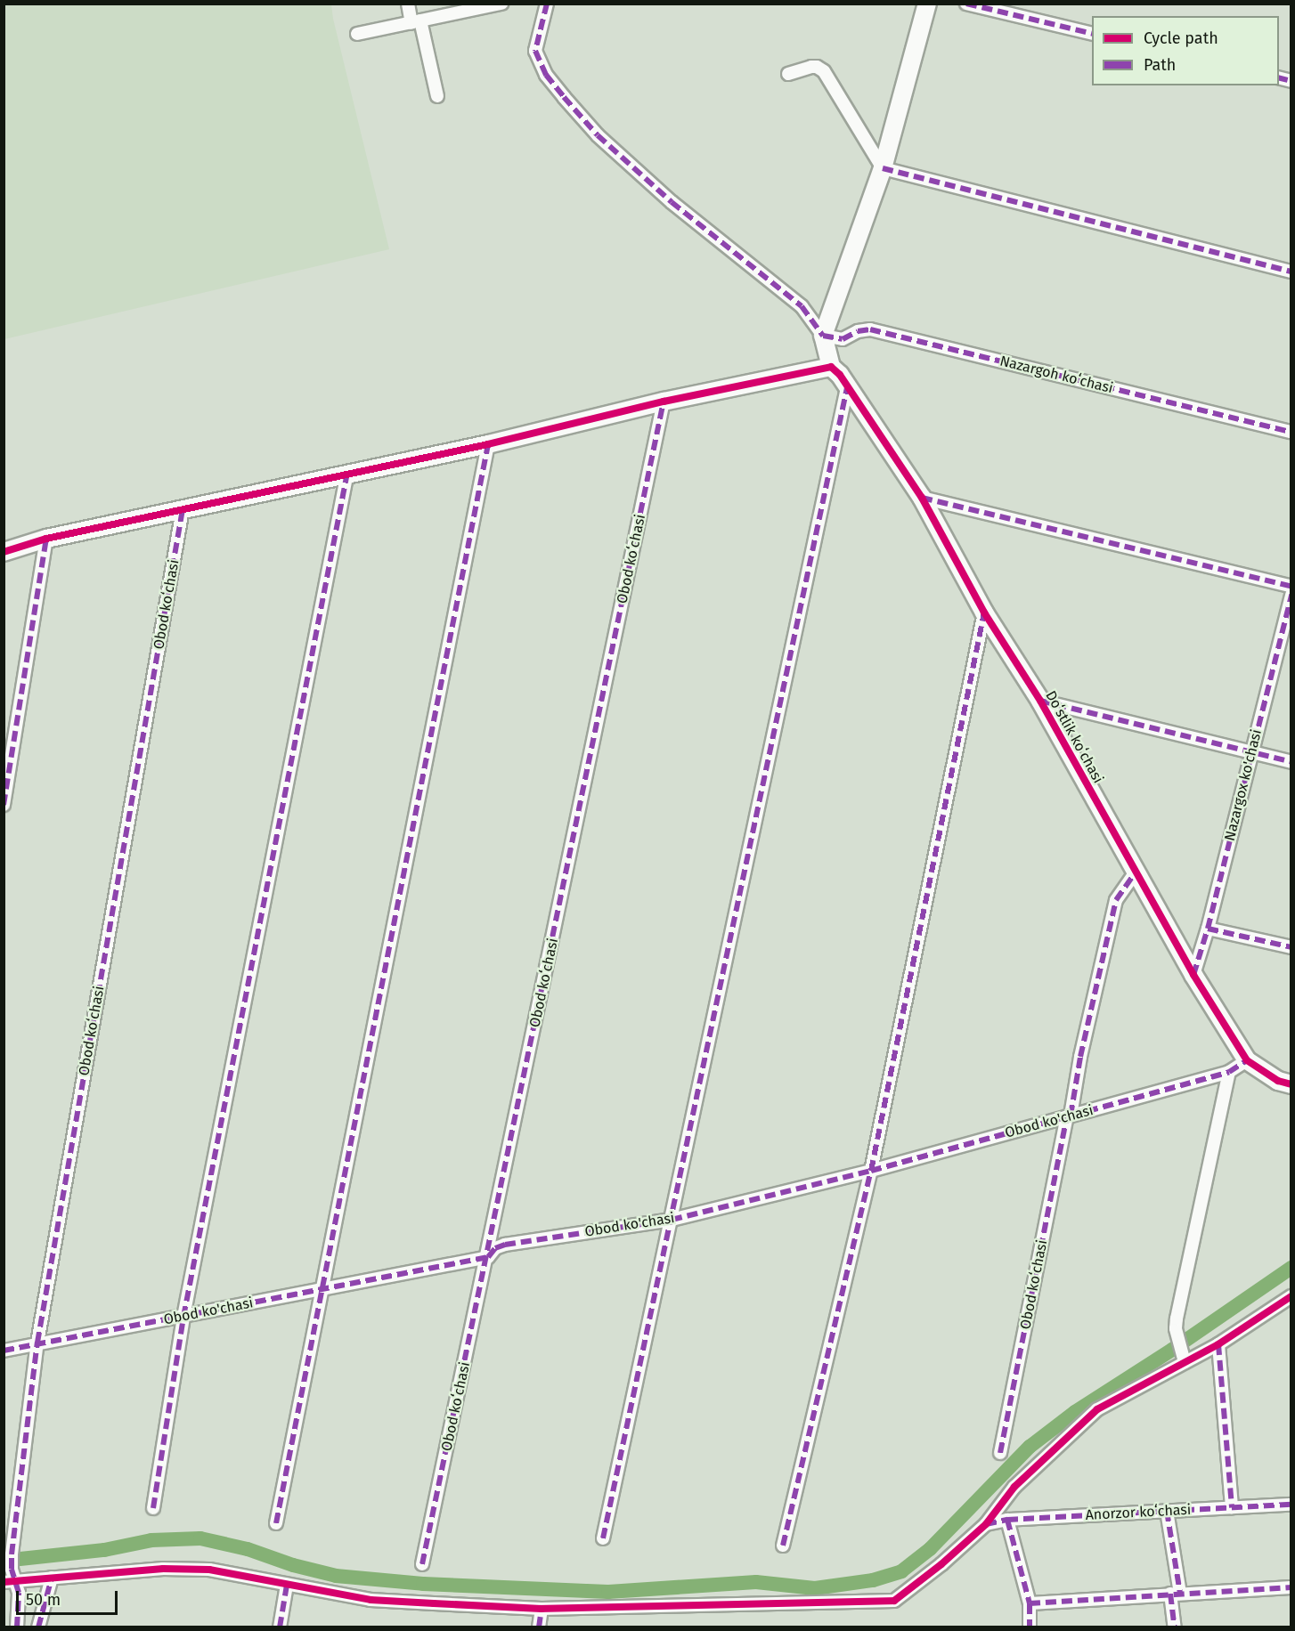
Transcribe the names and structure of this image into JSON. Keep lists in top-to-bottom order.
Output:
{
  "streets": {
    "street": [
      "Nazargoh koʻchasi",
      "Obod koʻchasi",
      "Doʻstlik koʻchasi",
      "Nazargox ko'chasi",
      "Obod ko'chasi",
      "Anorzor koʻchasi"
    ]
  },
  "crossings": [
    ["Obod koʻchasi", "Doʻstlik koʻchasi"],
    ["Obod koʻchasi", "Obod ko'chasi"],
    ["Doʻstlik koʻchasi", "Nazargox ko'chasi"],
    ["Doʻstlik koʻchasi", "Obod ko'chasi"]
  ],
  "legend": ["Cycle path", "Path"],
  "scale_bar": "50 m"
}
